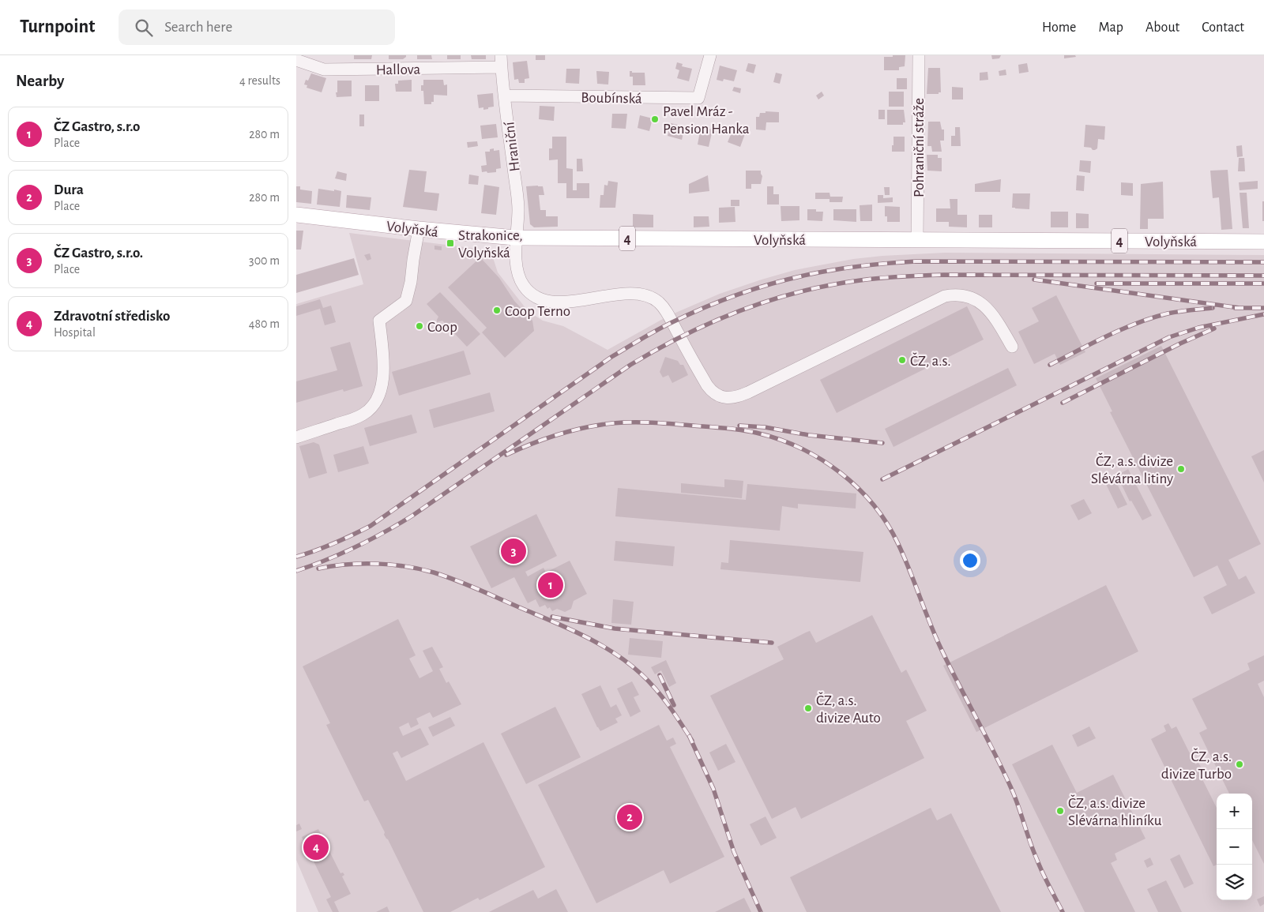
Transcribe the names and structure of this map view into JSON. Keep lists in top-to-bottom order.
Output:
{
  "streets": {
    "main road": ["Volyňská", "4"],
    "street": [
      "Hallova",
      "Boubínská",
      "Hraniční",
      "Pohraniční stráže"
    ]
  },
  "crossings": [
    ["Hallova", "Hraniční"],
    ["Boubínská", "Hraniční"],
    ["Hraniční", "Volyňská"],
    ["Pohraniční stráže", "Volyňská"]
  ],
  "places": {
    "other": [
      "Pavel Mráz - Pension Hanka",
      "Coop Terno",
      "Coop",
      "ČZ, a.s.",
      "ČZ, a.s. divize Slévárna litiny",
      "ČZ, a.s. divize Auto",
      "ČZ, a.s. divize Turbo",
      "ČZ, a.s. divize Slévárna hliníku"
    ],
    "transit": ["Strakonice, Volyňská"]
  },
  "page": {
    "header": "Turnpoint",
    "search": "Search here",
    "nav": [
      "Home",
      "Map",
      "About",
      "Contact"
    ],
    "heading": ["Nearby", "4 results"],
    "list": [
      {
        "mark": "1",
        "name": "ČZ Gastro, s.r.o",
        "note": "Place",
        "value": "280 m"
      },
      {
        "mark": "2",
        "name": "Dura",
        "note": "Place",
        "value": "280 m"
      },
      {
        "mark": "3",
        "name": "ČZ Gastro, s.r.o.",
        "note": "Place",
        "value": "300 m"
      },
      {
        "mark": "4",
        "name": "Zdravotní středisko",
        "note": "Hospital",
        "value": "480 m"
      }
    ],
    "pins": [
      "3",
      "1",
      "2",
      "4"
    ],
    "map_buttons": ["+", "−"]
  }
}
